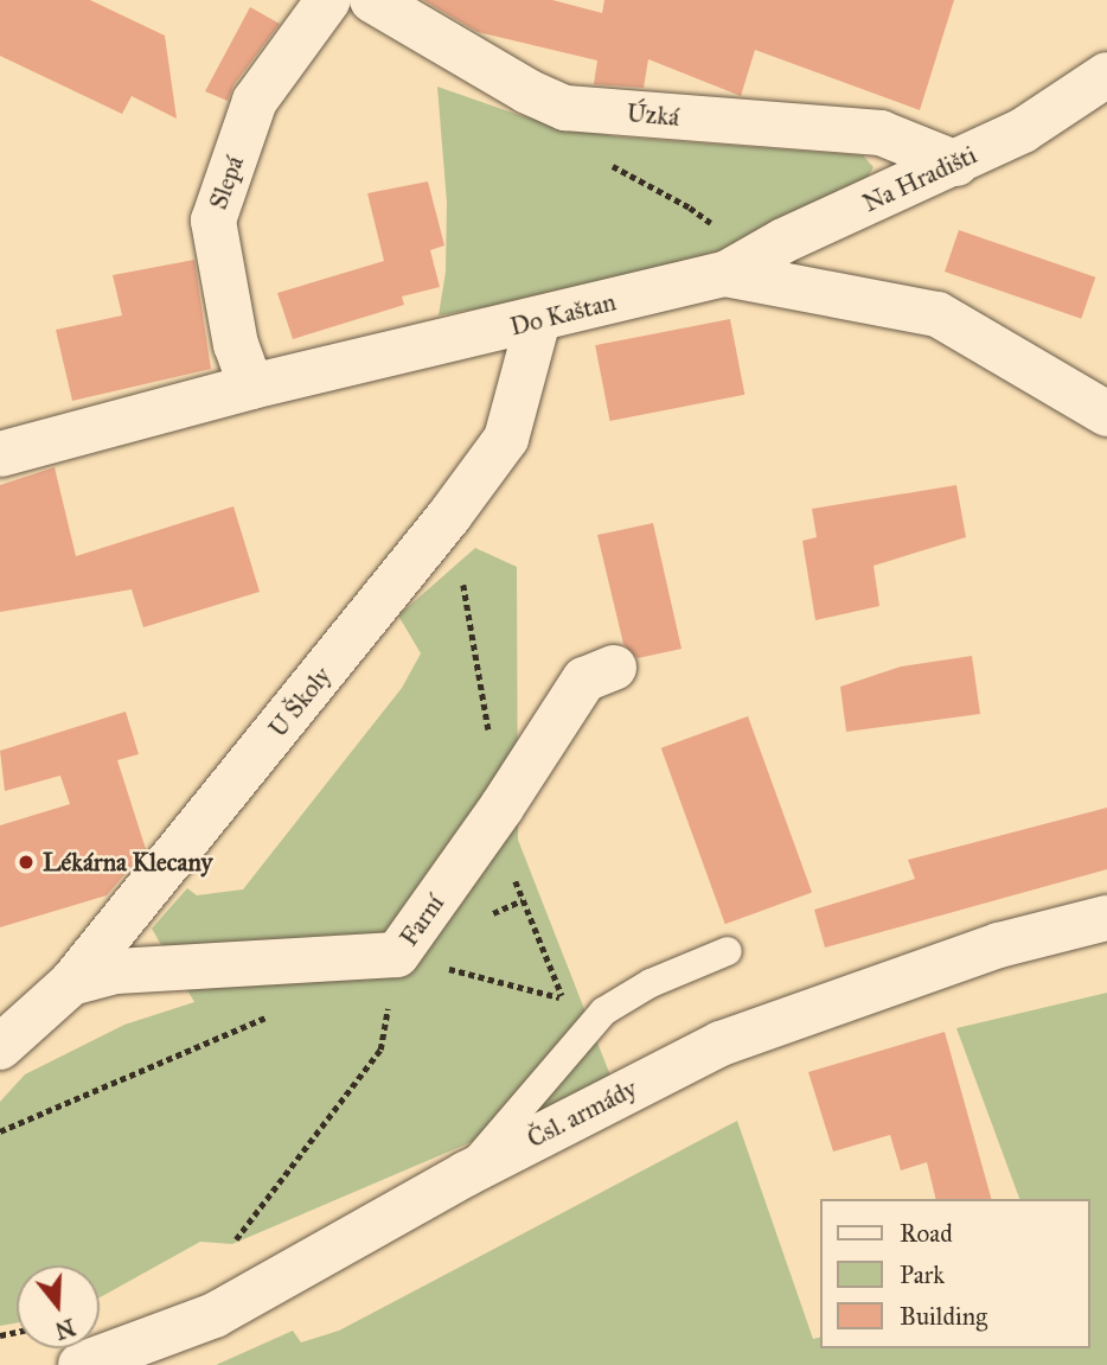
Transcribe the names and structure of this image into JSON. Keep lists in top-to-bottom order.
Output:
{
  "streets": {
    "street": [
      "Úzká",
      "Na Hradišti",
      "Slepá",
      "Do Kaštan",
      "U Školy",
      "Farní",
      "Čsl. armády"
    ]
  },
  "crossings": [
    ["Úzká", "Na Hradišti"],
    ["Na Hradišti", "Do Kaštan"],
    ["Slepá", "Do Kaštan"],
    ["Do Kaštan", "U Školy"],
    ["U Školy", "Farní"]
  ],
  "places": ["Lékárna Klecany"],
  "legend": ["Road", "Park", "Building"],
  "north": "bottom"
}
